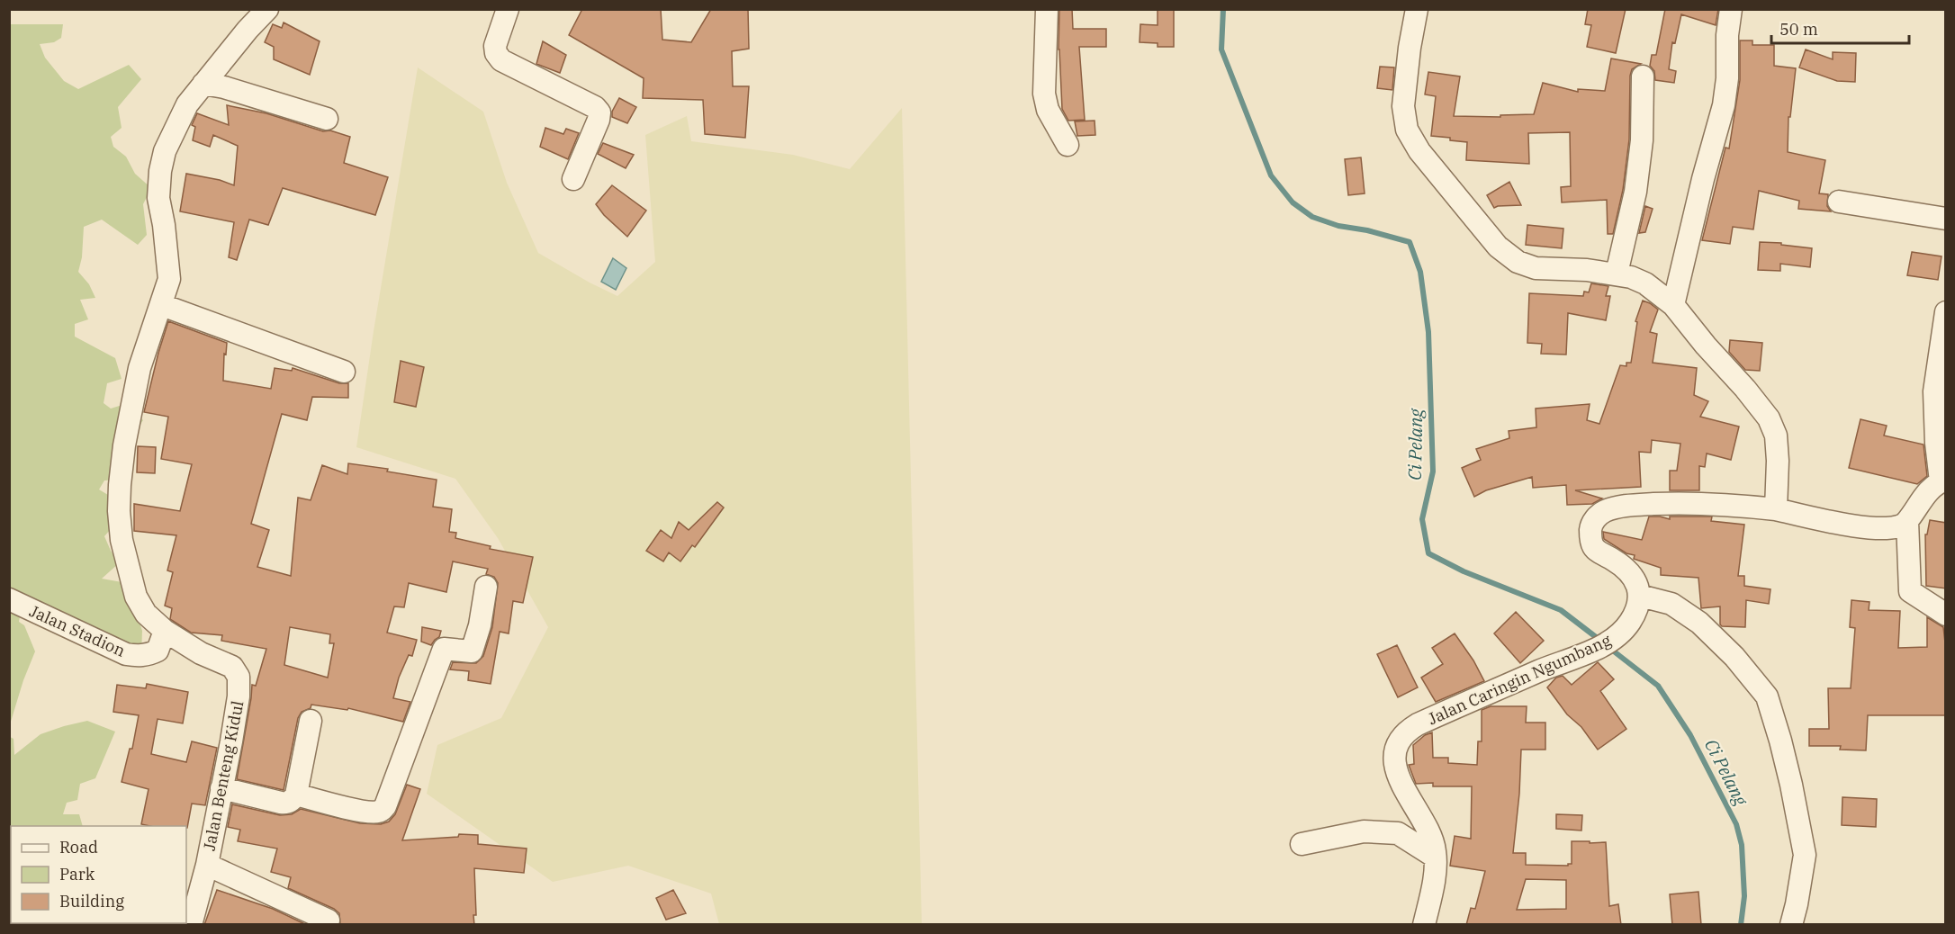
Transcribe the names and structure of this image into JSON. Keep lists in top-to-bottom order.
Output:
{
  "streets": {
    "street": ["Jalan Stadion", "Jalan Caringin Ngumbang", "Jalan Benteng Kidul"]
  },
  "crossings": [
    ["Jalan Stadion", "Jalan Benteng Kidul"]
  ],
  "water": ["Ci Pelang"],
  "legend": ["Road", "Park", "Building"],
  "scale_bar": "50 m"
}
